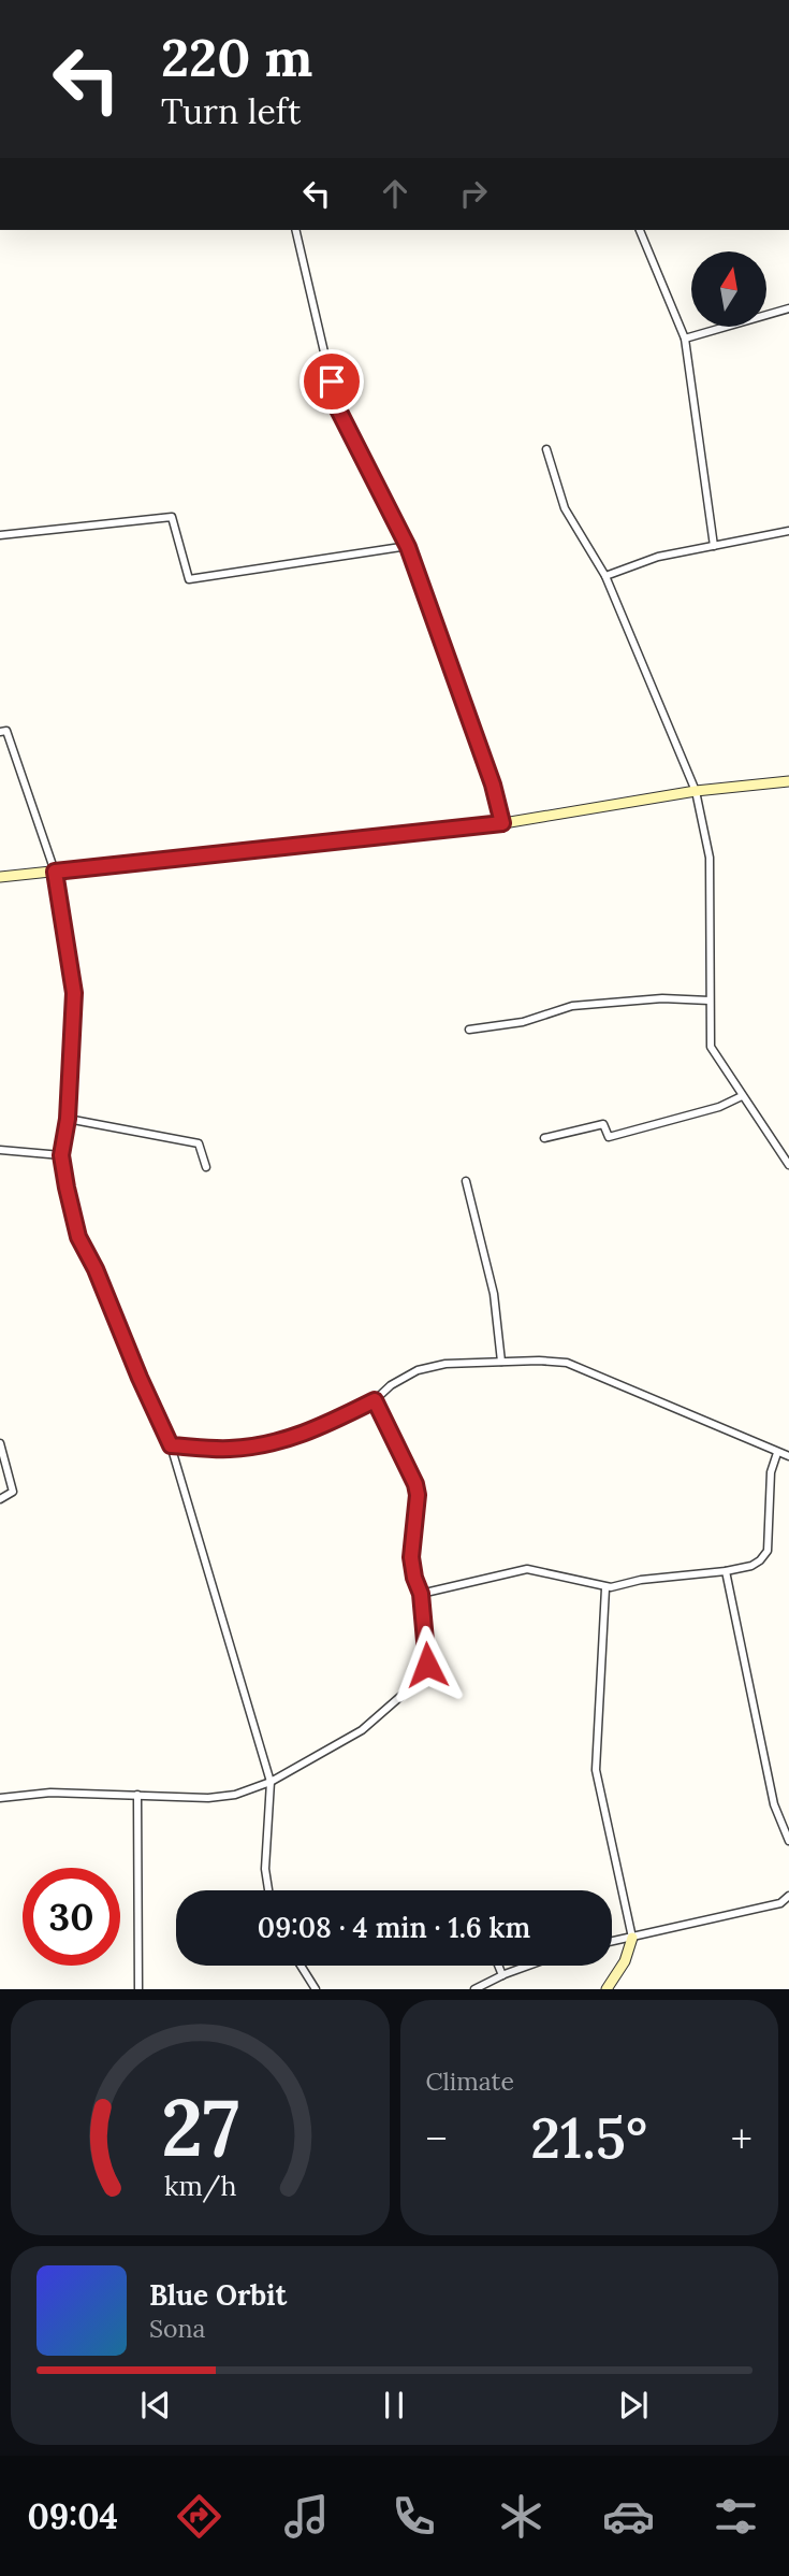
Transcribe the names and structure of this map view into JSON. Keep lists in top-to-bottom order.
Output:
{
  "north": "top",
  "page": {
    "turn": ["220 m", "Turn left"],
    "limit": "30",
    "trip": "09:08 · 4 min · 1.6 km",
    "tile": "Climate",
    "heat": ["−", "21.5°", "+"],
    "song": ["Blue Orbit", "Sona"],
    "tabs": "09:04",
    "gauge": ["27", "km/h"]
  }
}
